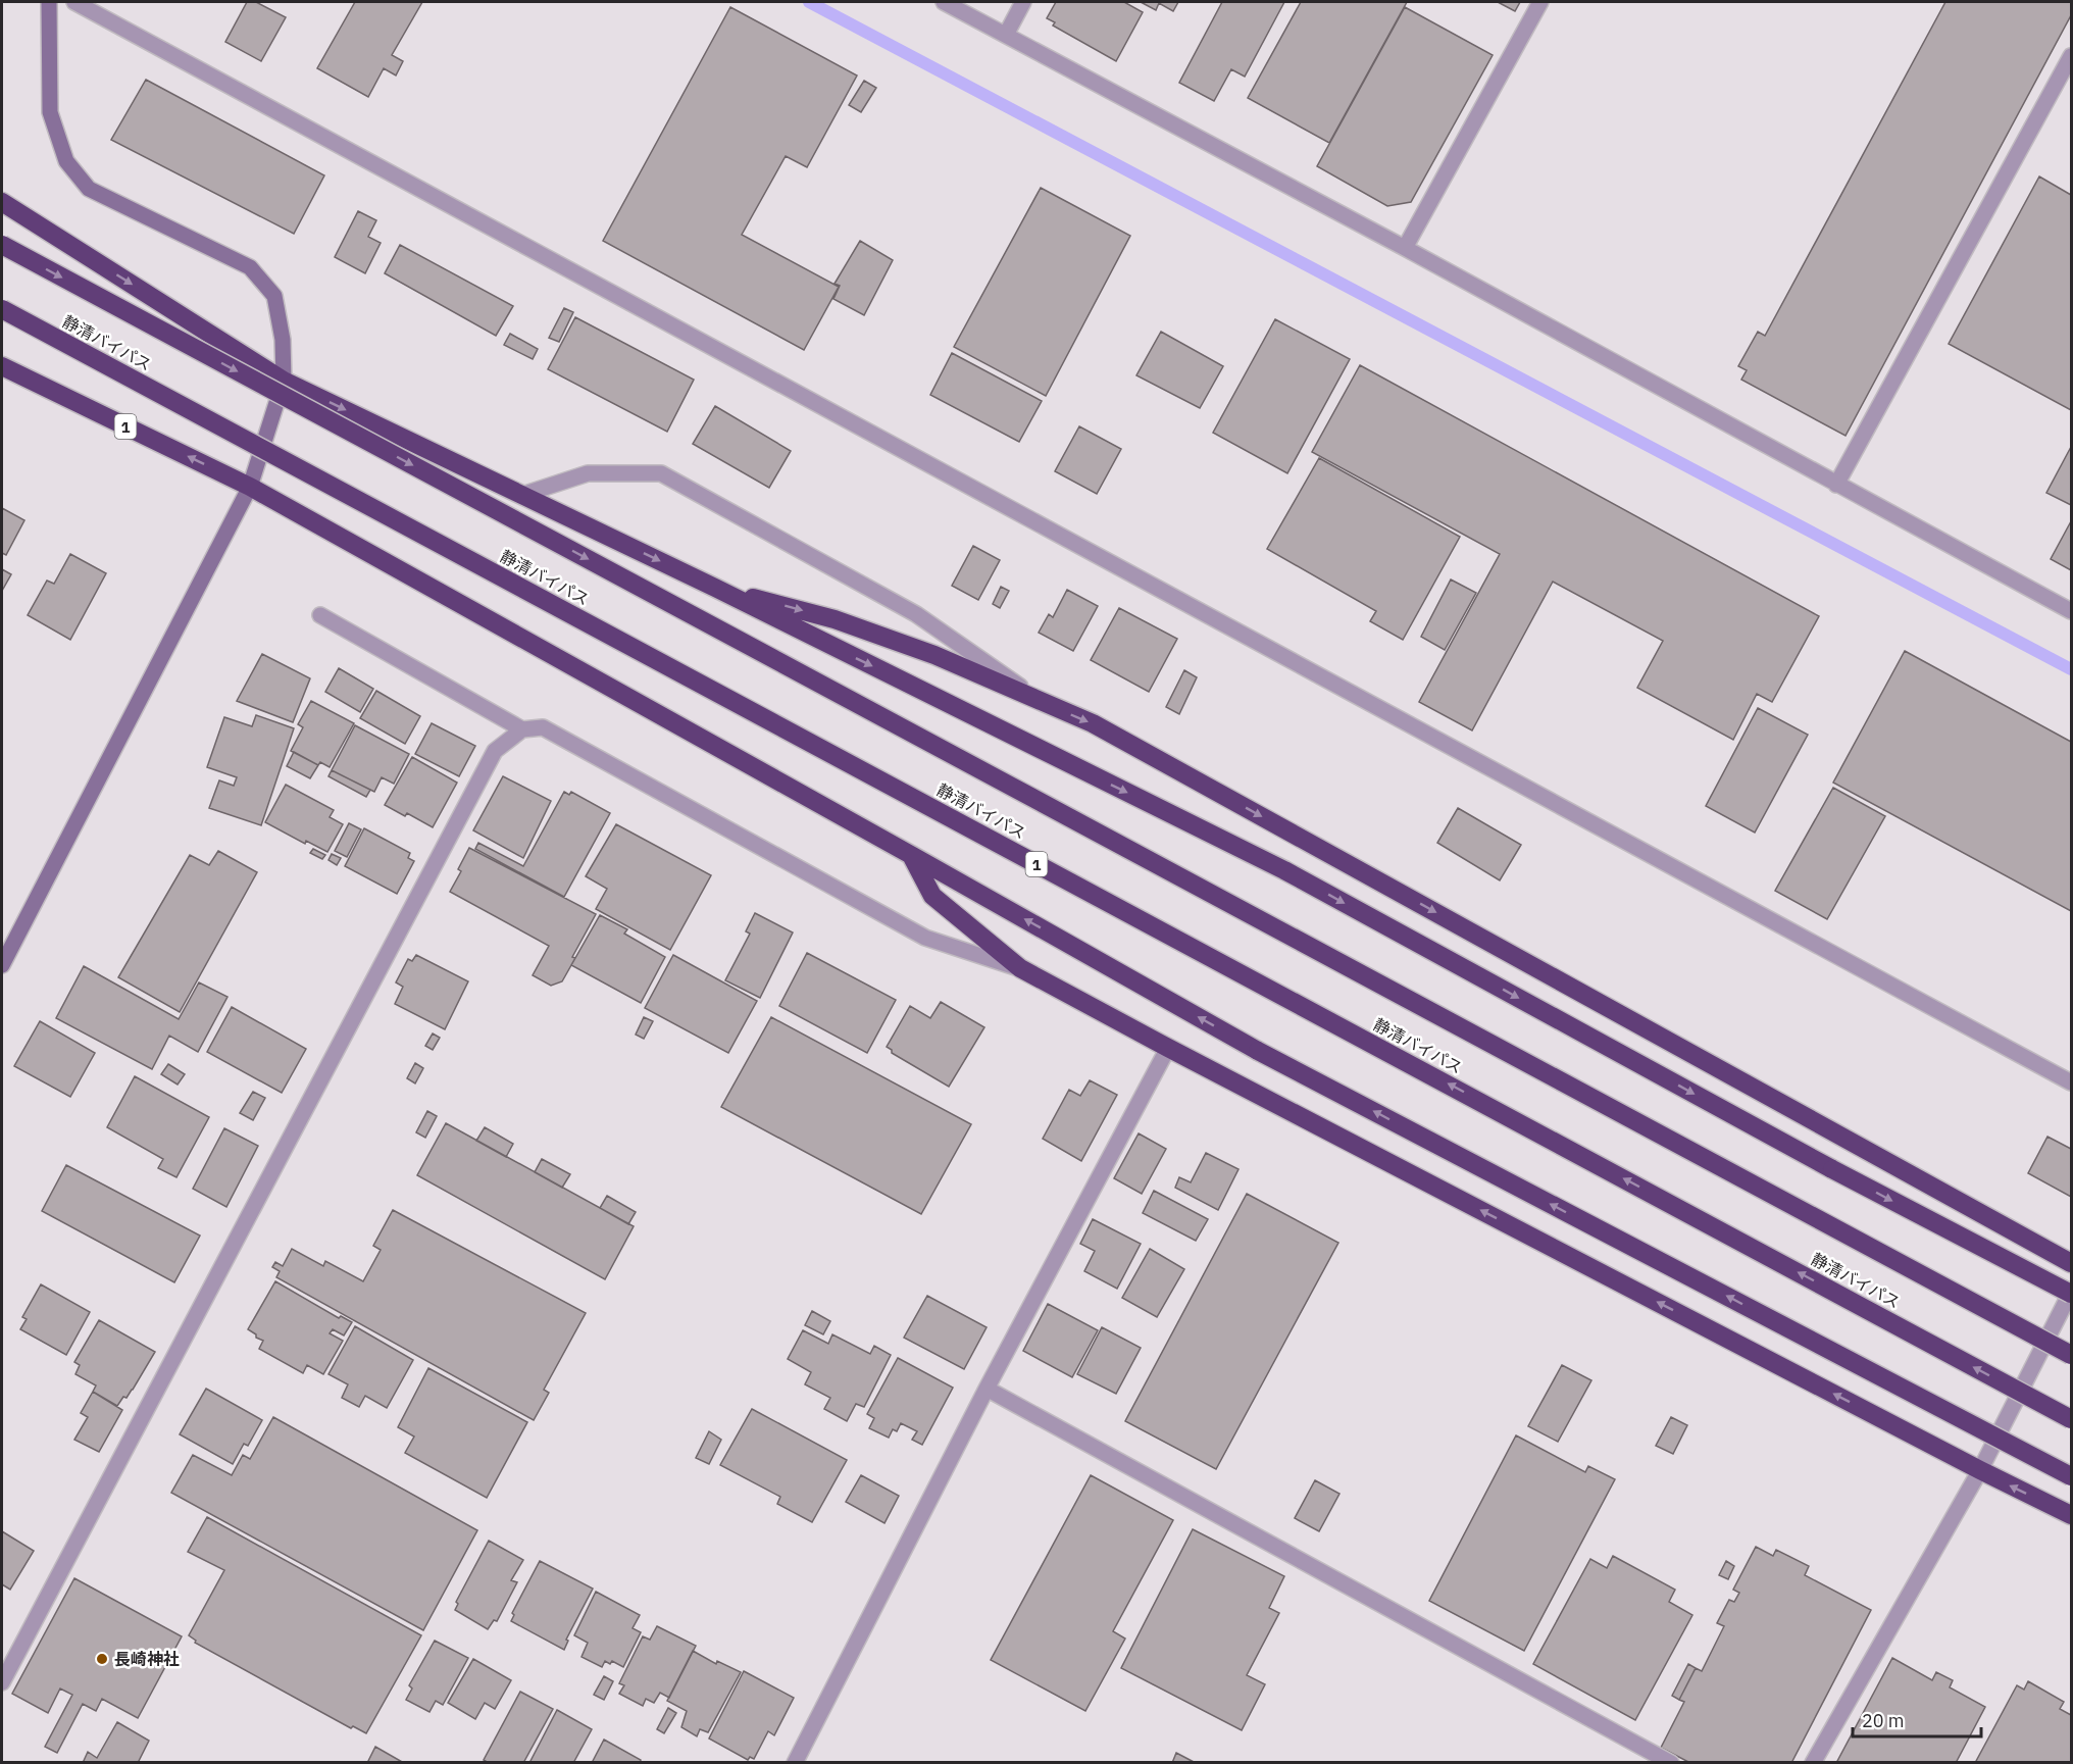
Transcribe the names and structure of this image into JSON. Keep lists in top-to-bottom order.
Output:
{
  "streets": {
    "highway": ["静清バイパス", "1"]
  },
  "places": ["長崎神社"],
  "scale_bar": "20 m"
}
